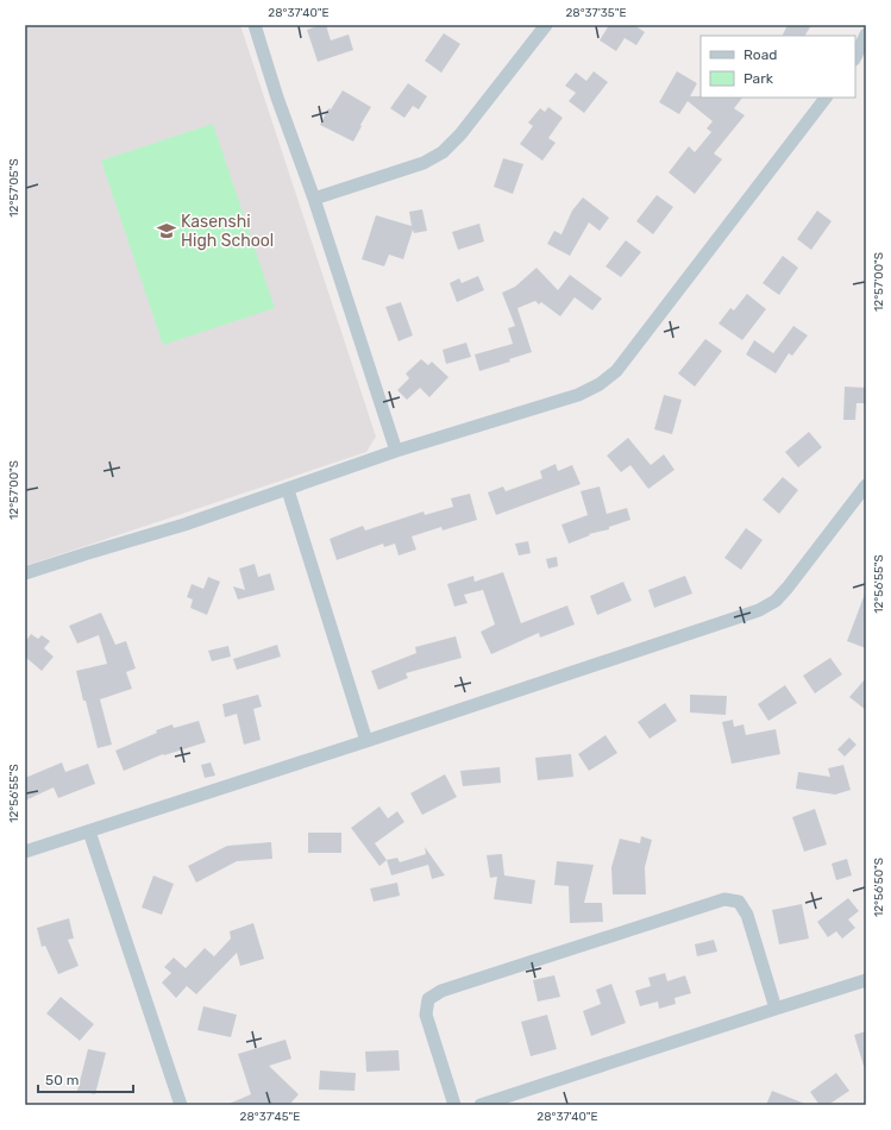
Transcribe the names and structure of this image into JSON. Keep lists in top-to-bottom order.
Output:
{
  "places": {
    "school or university": ["Kasenshi High School"]
  },
  "legend": ["Road", "Park"],
  "scale_bar": "50 m",
  "coordinates": [
    "28°37'40\"E",
    "28°37'35\"E",
    "12°57'05\"S",
    "12°57'00\"S",
    "12°56'55\"S",
    "12°56'50\"S",
    "28°37'45\"E"
  ]
}
